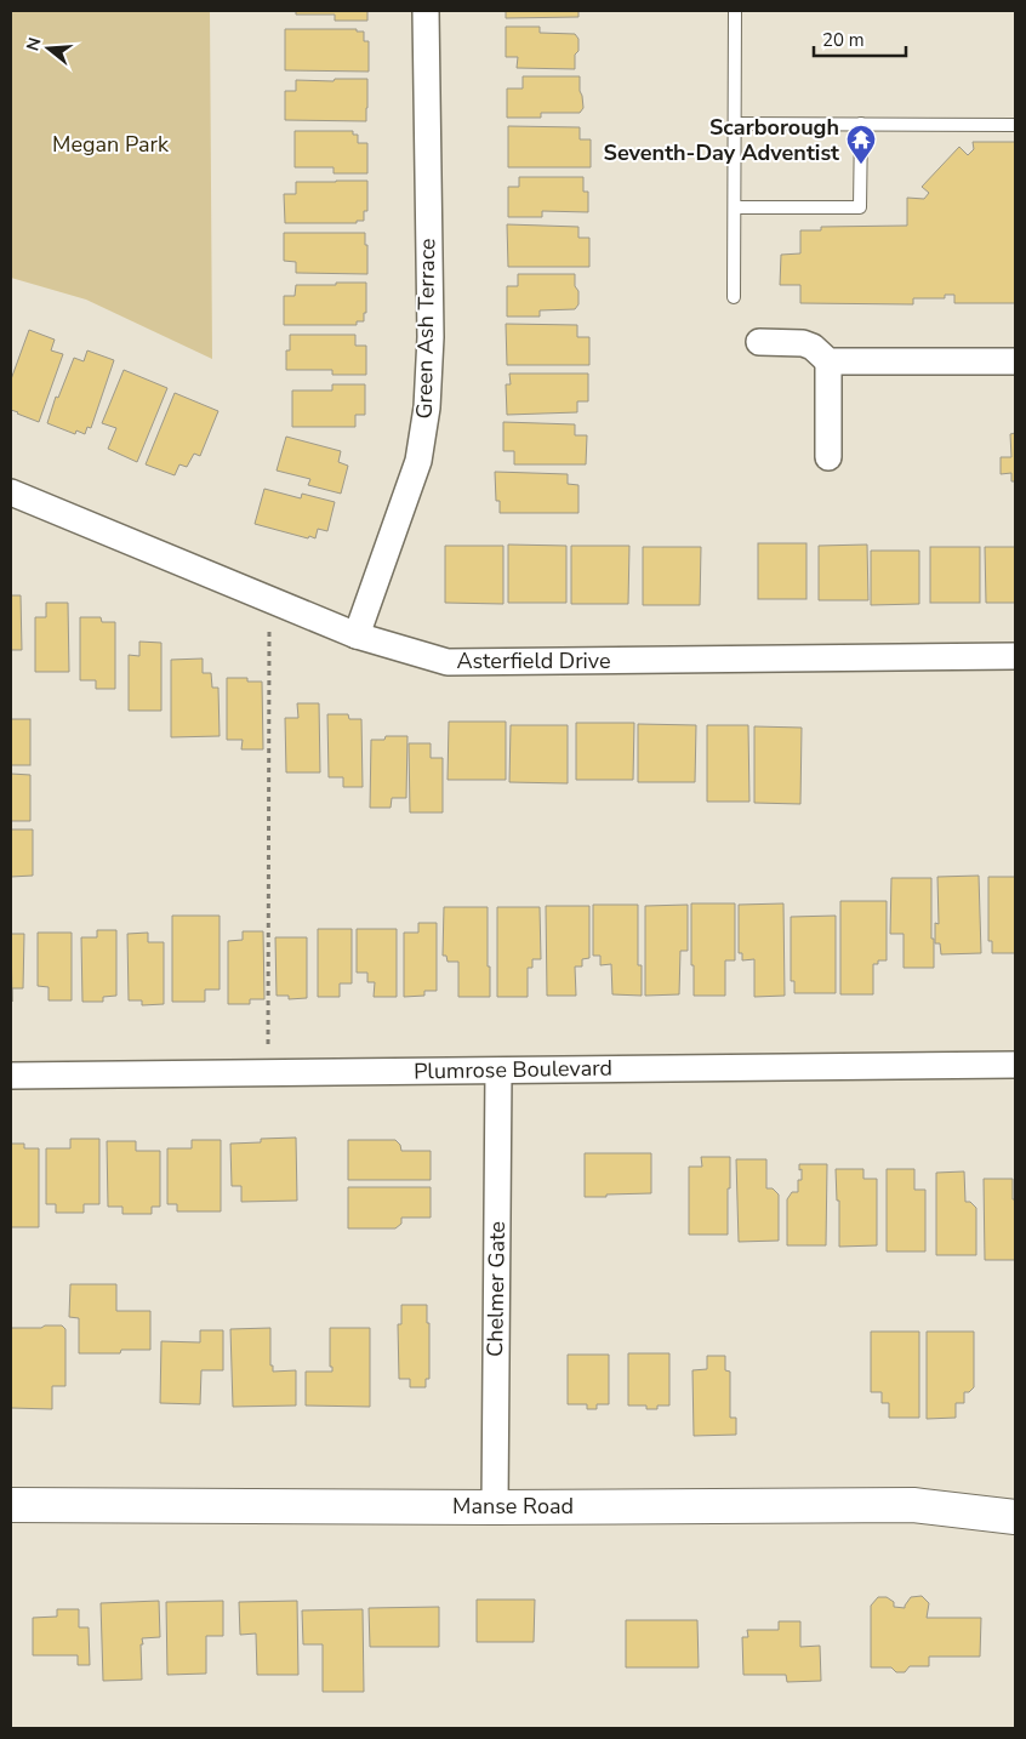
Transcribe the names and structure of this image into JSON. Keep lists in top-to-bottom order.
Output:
{
  "streets": {
    "street": [
      "Green Ash Terrace",
      "Asterfield Drive",
      "Plumrose Boulevard",
      "Chelmer Gate",
      "Manse Road"
    ]
  },
  "crossings": [
    ["Green Ash Terrace", "Asterfield Drive"],
    ["Plumrose Boulevard", "Chelmer Gate"],
    ["Chelmer Gate", "Manse Road"]
  ],
  "parks": ["Megan Park"],
  "places": {
    "temple": ["Scarborough Seventh-Day Adventist"]
  },
  "scale_bar": "20 m",
  "north": "left"
}
